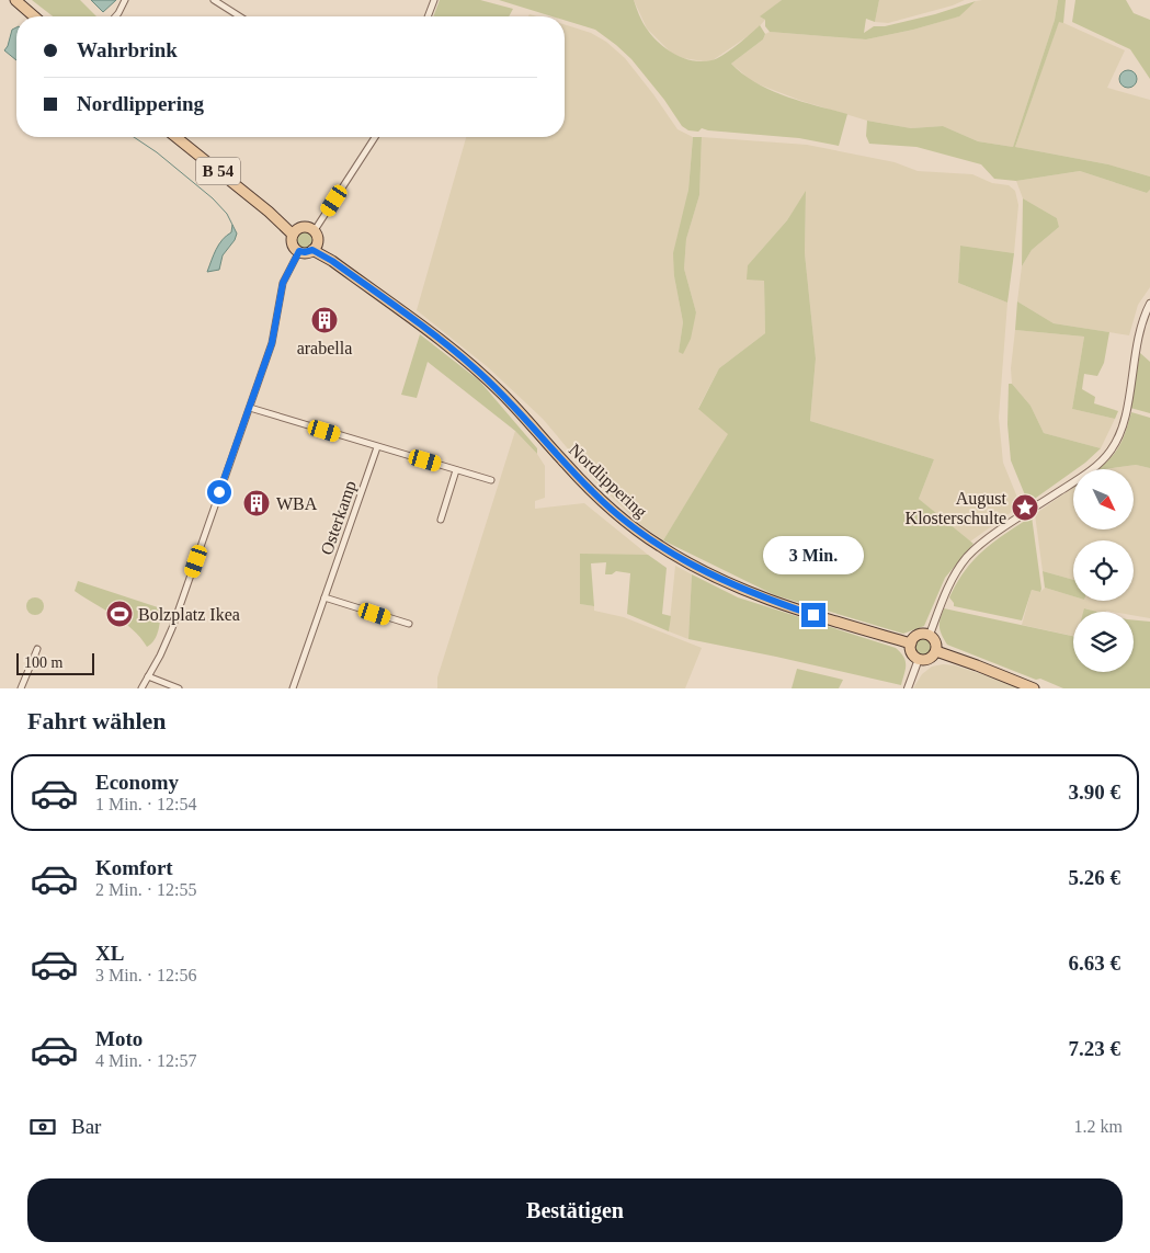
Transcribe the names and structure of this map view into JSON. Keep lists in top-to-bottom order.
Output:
{
  "streets": {
    "main road": ["B 54", "Nordlippering"],
    "street": ["Osterkamp"]
  },
  "crossings": [
    ["B 54", "Nordlippering"]
  ],
  "places": {
    "building": ["arabella", "WBA"],
    "place": ["August Klosterschulte"],
    "sports": ["Bolzplatz Ikea"]
  },
  "scale_bar": "100 m",
  "north": "bottom right",
  "page": {
    "banner": ["Wahrbrink", "Nordlippering"],
    "bubble": "3 Min.",
    "scale": "100 m",
    "heading": "Fahrt wählen",
    "list": [
      {
        "name": "Economy",
        "note": "1 Min. · 12:54",
        "value": "3.90 €"
      },
      {
        "name": "Komfort",
        "note": "2 Min. · 12:55",
        "value": "5.26 €"
      },
      {
        "name": "XL",
        "note": "3 Min. · 12:56",
        "value": "6.63 €"
      },
      {
        "name": "Moto",
        "note": "4 Min. · 12:57",
        "value": "7.23 €"
      }
    ],
    "pay": ["Bar", "1.2 km"],
    "buttons": "Bestätigen"
  }
}
